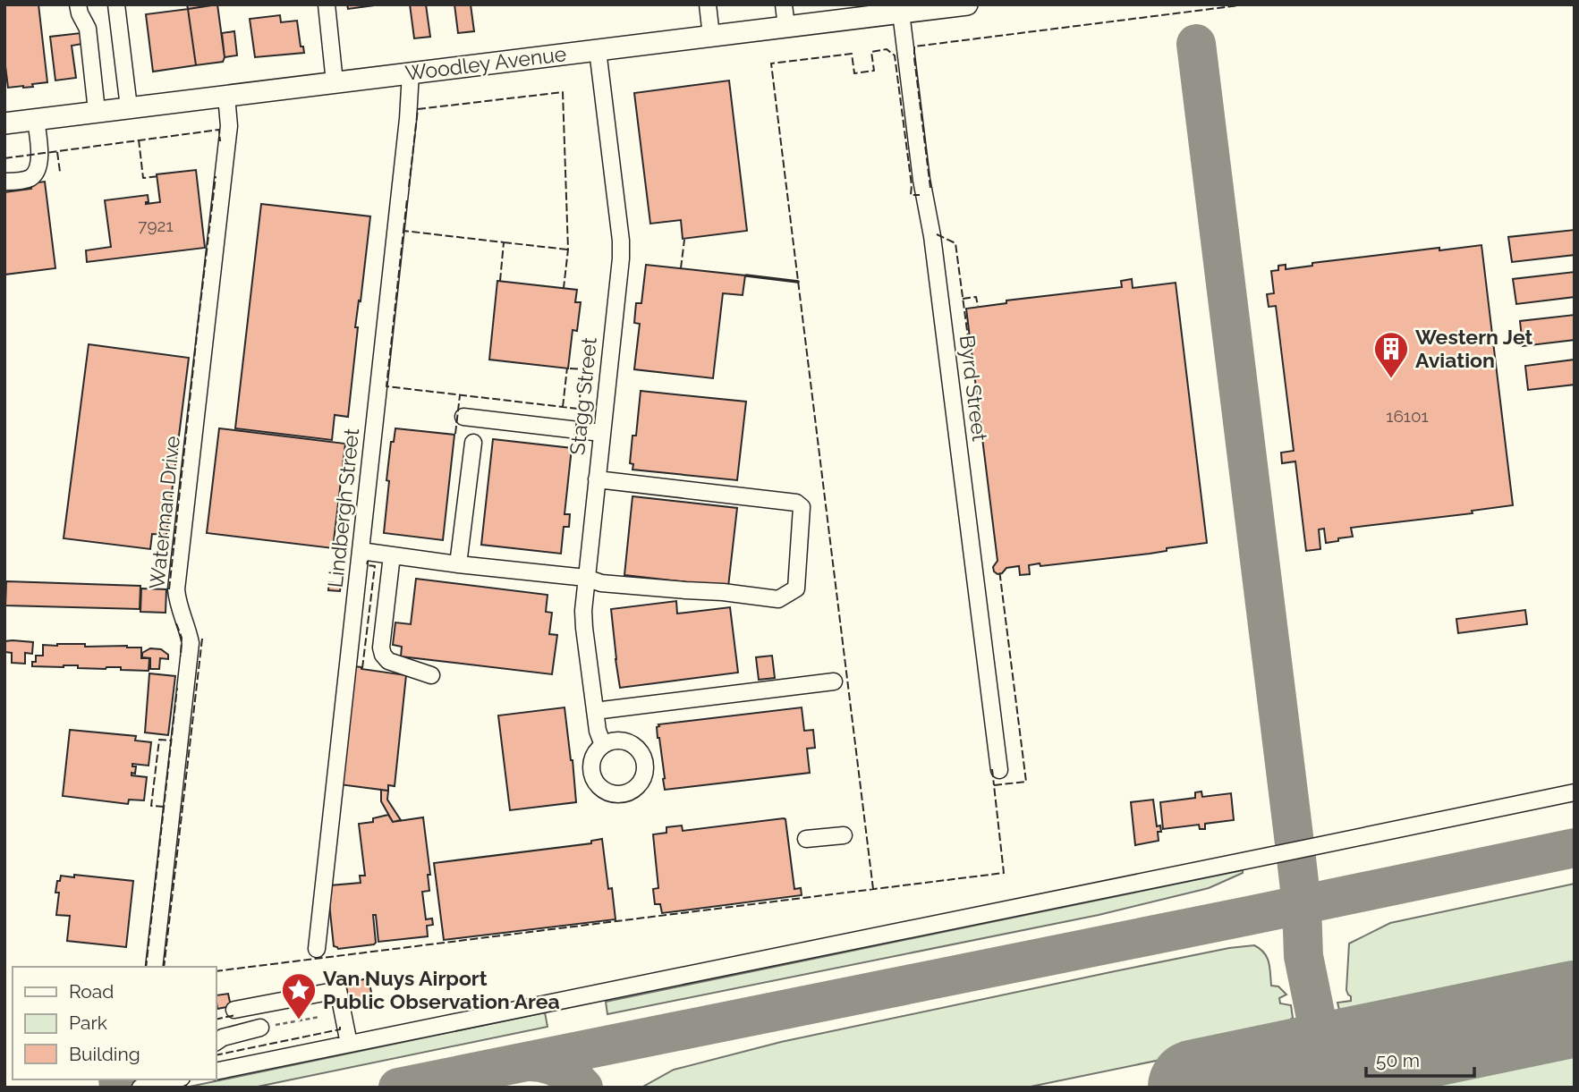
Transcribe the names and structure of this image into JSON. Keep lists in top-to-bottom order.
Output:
{
  "streets": {
    "main road": ["Woodley Avenue"],
    "street": [
      "Byrd Street",
      "Stagg Street",
      "Lindbergh Street",
      "Waterman Drive"
    ]
  },
  "crossings": [
    ["Woodley Avenue", "Byrd Street"],
    ["Woodley Avenue", "Stagg Street"],
    ["Woodley Avenue", "Lindbergh Street"],
    ["Woodley Avenue", "Waterman Drive"]
  ],
  "places": {
    "building": ["Western Jet Aviation"],
    "place": ["Van Nuys Airport Public Observation Area"]
  },
  "house_numbers": ["7921", "16101"],
  "legend": ["Road", "Park", "Building"],
  "scale_bar": "50 m"
}
